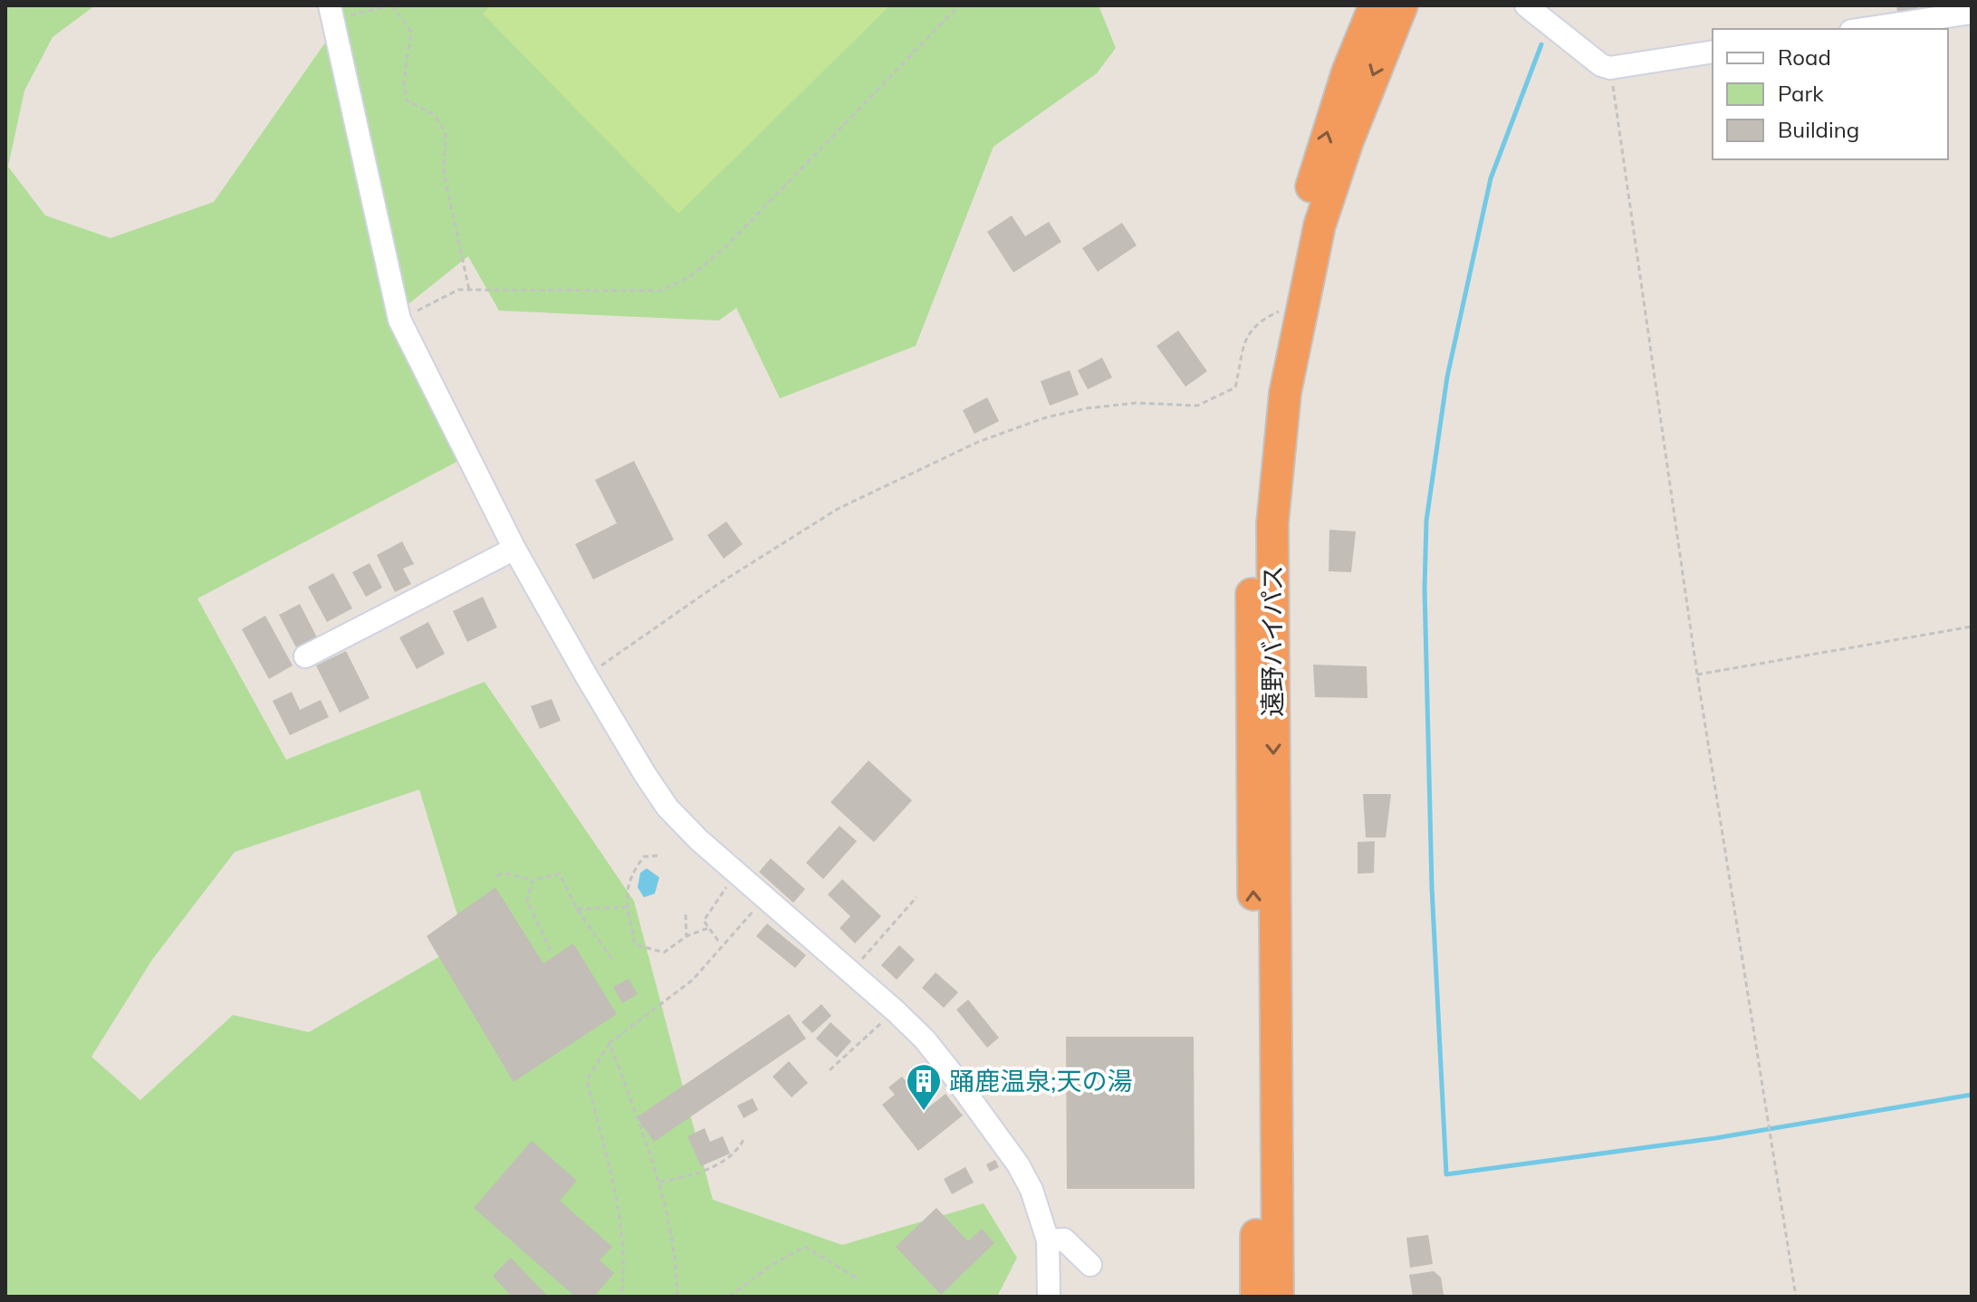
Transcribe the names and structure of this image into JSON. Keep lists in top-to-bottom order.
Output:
{
  "streets": {
    "highway": ["遠野バイパス"]
  },
  "places": {
    "building": ["踊鹿温泉;天の湯"]
  },
  "legend": ["Road", "Park", "Building"]
}
